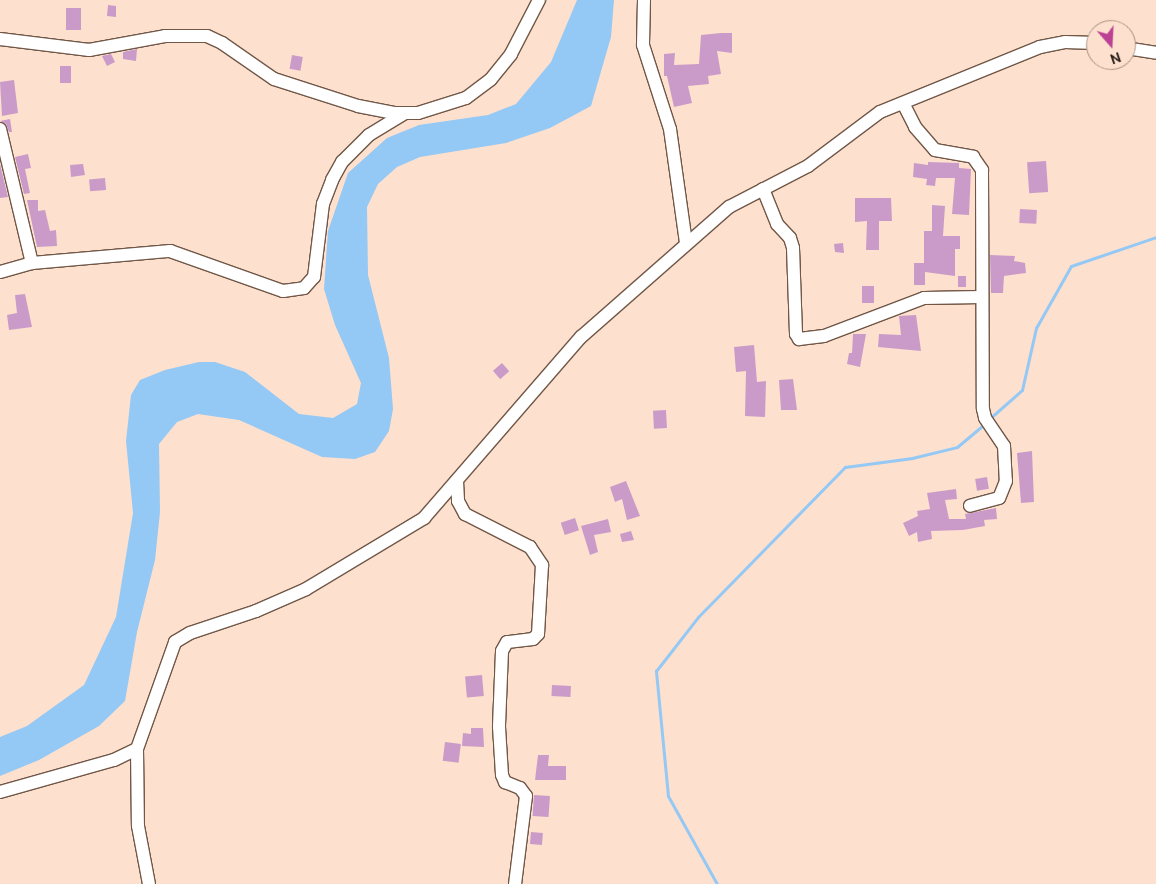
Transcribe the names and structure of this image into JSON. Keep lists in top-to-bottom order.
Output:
{
  "north": "bottom"
}
